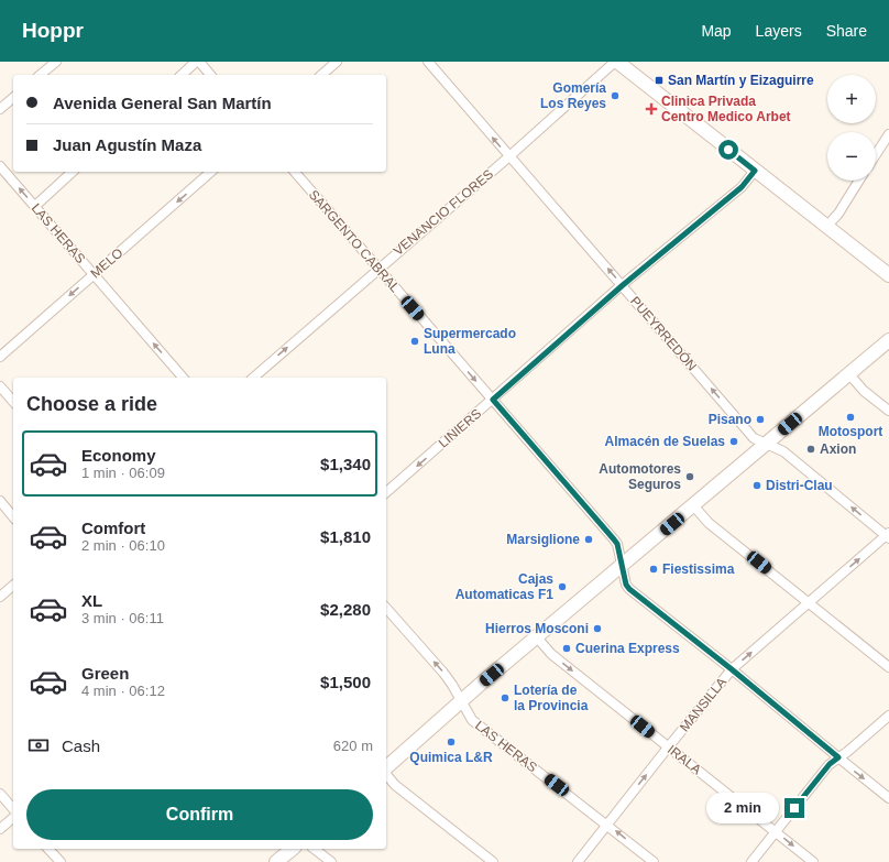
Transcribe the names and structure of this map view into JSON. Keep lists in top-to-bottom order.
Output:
{
  "streets": {
    "street": [
      "VENANCIO FLORES",
      "LAS HERAS",
      "SARGENTO CABRAL",
      "MELO",
      "PUEYRREDÓN",
      "LINIERS",
      "MANSILLA",
      "IRALA"
    ]
  },
  "crossings": [
    ["VENANCIO FLORES", "SARGENTO CABRAL"],
    ["VENANCIO FLORES", "PUEYRREDÓN"],
    ["LAS HERAS", "MELO"],
    ["LAS HERAS", "MANSILLA"],
    ["SARGENTO CABRAL", "LINIERS"],
    ["SARGENTO CABRAL", "MANSILLA"],
    ["PUEYRREDÓN", "LINIERS"],
    ["PUEYRREDÓN", "MANSILLA"],
    ["MANSILLA", "IRALA"]
  ],
  "one_way": [
    "LAS HERAS",
    "MELO",
    "PUEYRREDÓN",
    "MANSILLA",
    "IRALA"
  ],
  "places": {
    "transit": ["San Martín y Eizaguirre"],
    "other": [
      "Gomería Los Reyes",
      "Supermercado Luna",
      "Motosport",
      "Pisano",
      "Almacén de Suelas",
      "Axion",
      "Automotores Seguros",
      "Distri-Clau",
      "Marsiglione",
      "Fiestissima",
      "Cajas Automaticas F1",
      "Hierros Mosconi",
      "Cuerina Express",
      "Lotería de la Provincia",
      "Quimica L&R"
    ],
    "health": ["Clinica Privada Centro Medico Arbet"]
  },
  "page": {
    "header": "Hoppr",
    "nav": ["Map", "Layers", "Share"],
    "map_buttons": ["+", "−"],
    "banner": ["Avenida General San Martín", "Juan Agustín Maza"],
    "heading": "Choose a ride",
    "list": [
      {
        "name": "Economy",
        "note": "1 min · 06:09",
        "value": "$1,340"
      },
      {
        "name": "Comfort",
        "note": "2 min · 06:10",
        "value": "$1,810"
      },
      {
        "name": "XL",
        "note": "3 min · 06:11",
        "value": "$2,280"
      },
      {
        "name": "Green",
        "note": "4 min · 06:12",
        "value": "$1,500"
      }
    ],
    "pay": ["Cash", "620 m"],
    "buttons": "Confirm",
    "bubble": "2 min"
  }
}
